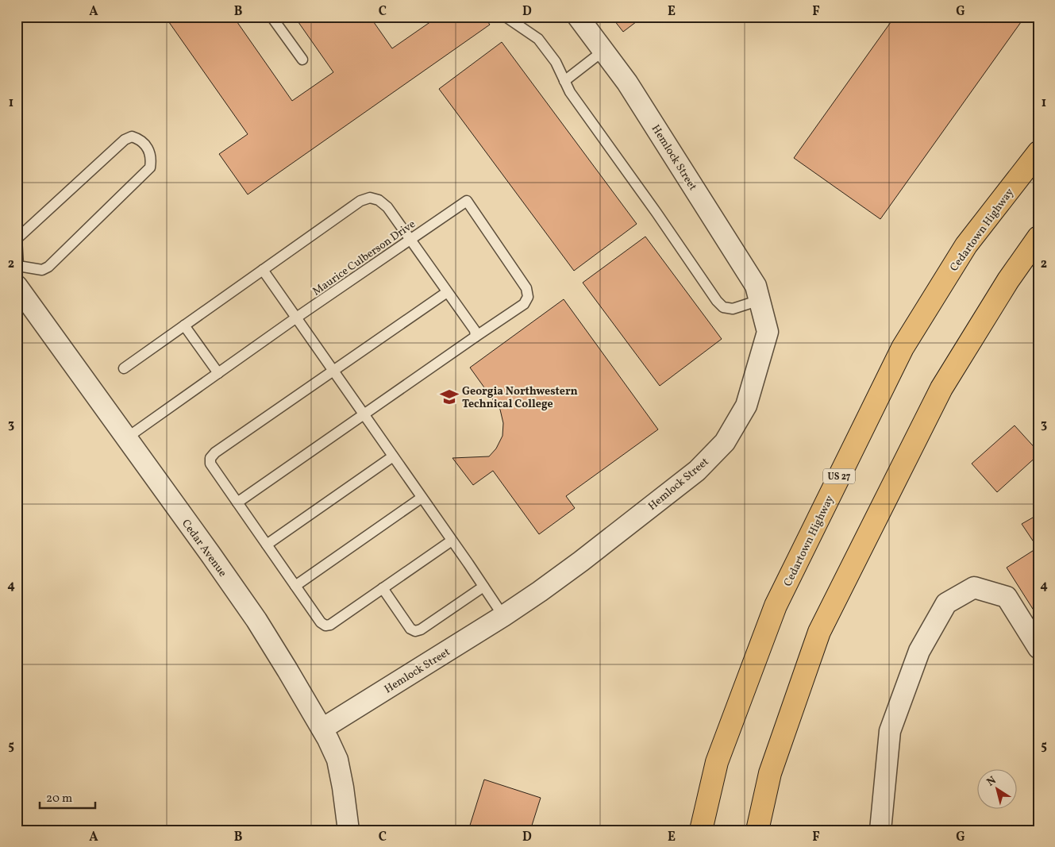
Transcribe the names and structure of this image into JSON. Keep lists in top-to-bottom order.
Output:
{
  "streets": {
    "highway": ["Cedartown Highway", "US 27"],
    "street": ["Hemlock Street", "Cedar Avenue"],
    "lane": ["Maurice Culberson Drive"]
  },
  "crossings": [
    ["Hemlock Street", "Cedar Avenue"],
    ["Maurice Culberson Drive", "Cedar Avenue"]
  ],
  "places": {
    "school or university": ["Georgia Northwestern Technical College"]
  },
  "scale_bar": "20 m",
  "north": "top left",
  "grid": {
    "columns": [
      "A",
      "B",
      "C",
      "D",
      "E",
      "F",
      "G"
    ],
    "rows": [
      "1",
      "2",
      "3",
      "4",
      "5"
    ]
  }
}
